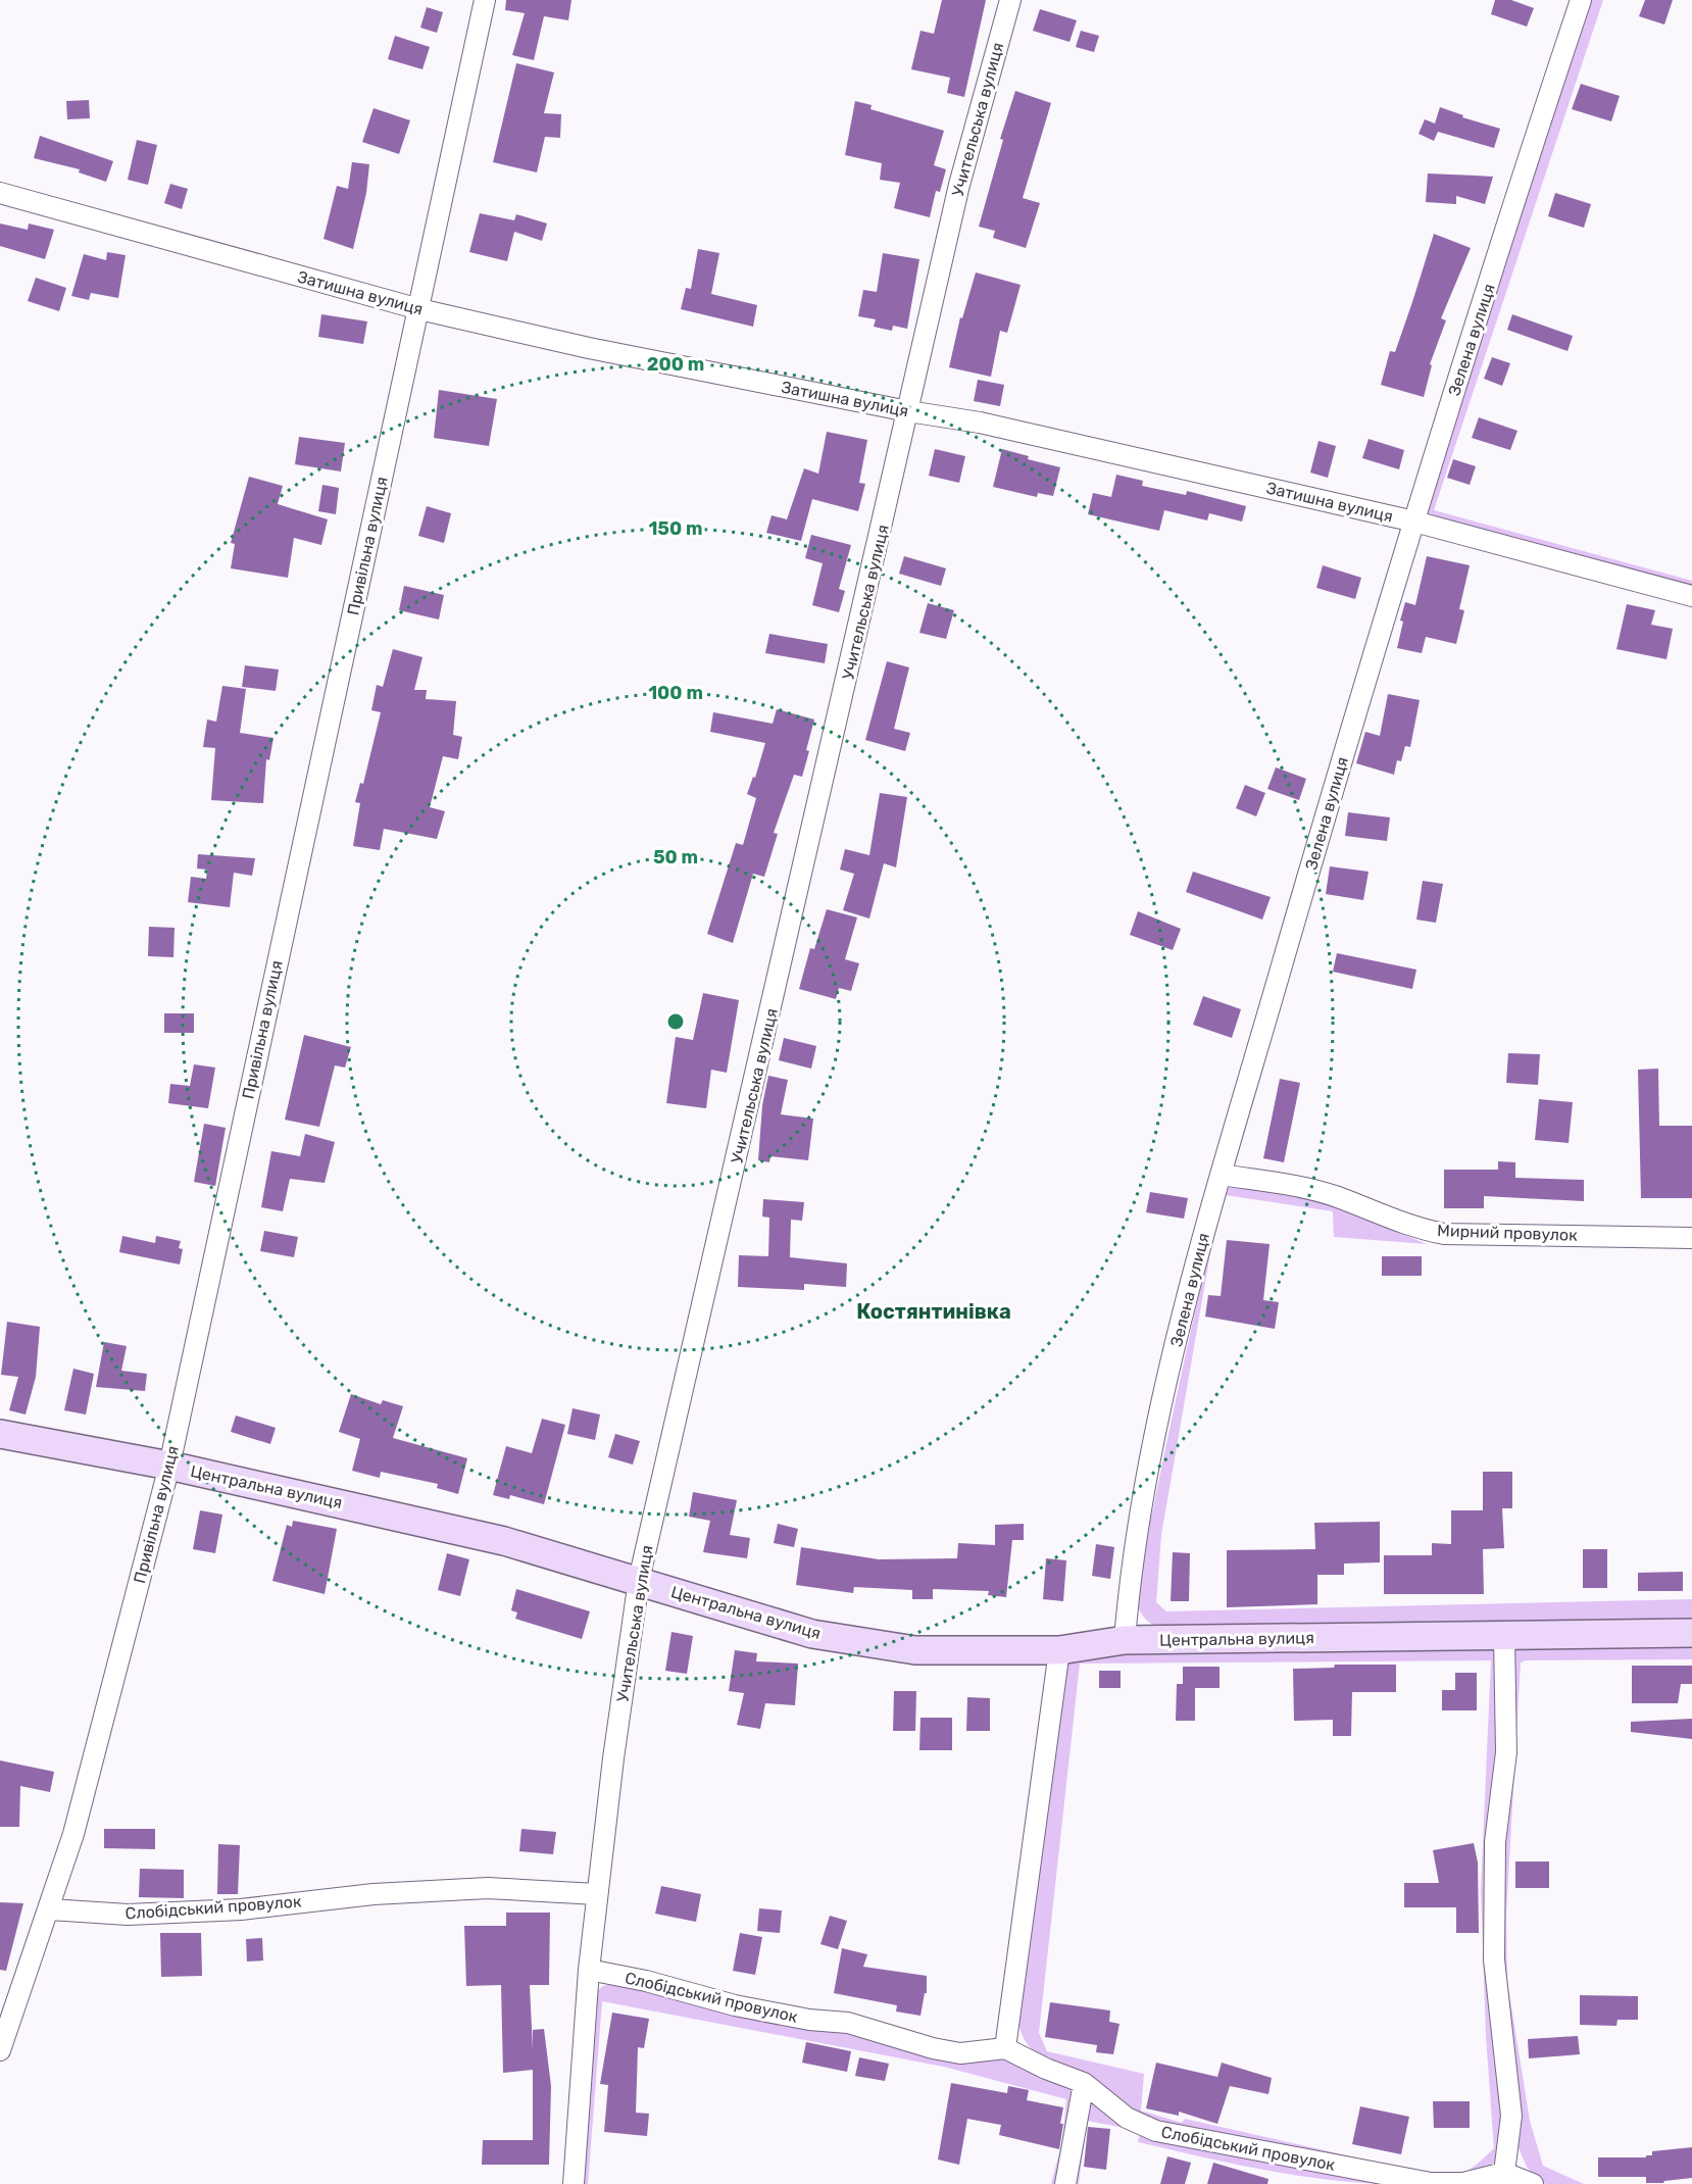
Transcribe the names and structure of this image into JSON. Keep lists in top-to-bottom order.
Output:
{
  "streets": {
    "street": [
      "Учительська вулиця",
      "Затишна вулиця",
      "Зелена вулиця",
      "Привільна вулиця",
      "Мирний провулок",
      "Центральна вулиця",
      "Слобідський провулок"
    ]
  },
  "crossings": [
    ["Учительська вулиця", "Затишна вулиця"],
    ["Учительська вулиця", "Центральна вулиця"],
    ["Учительська вулиця", "Слобідський провулок"],
    ["Затишна вулиця", "Зелена вулиця"],
    ["Затишна вулиця", "Привільна вулиця"],
    ["Зелена вулиця", "Мирний провулок"],
    ["Зелена вулиця", "Центральна вулиця"],
    ["Привільна вулиця", "Центральна вулиця"],
    ["Привільна вулиця", "Слобідський провулок"]
  ],
  "districts": ["Костянтинівка"],
  "rings": [
    "200 m",
    "150 m",
    "100 m",
    "50 m"
  ]
}
